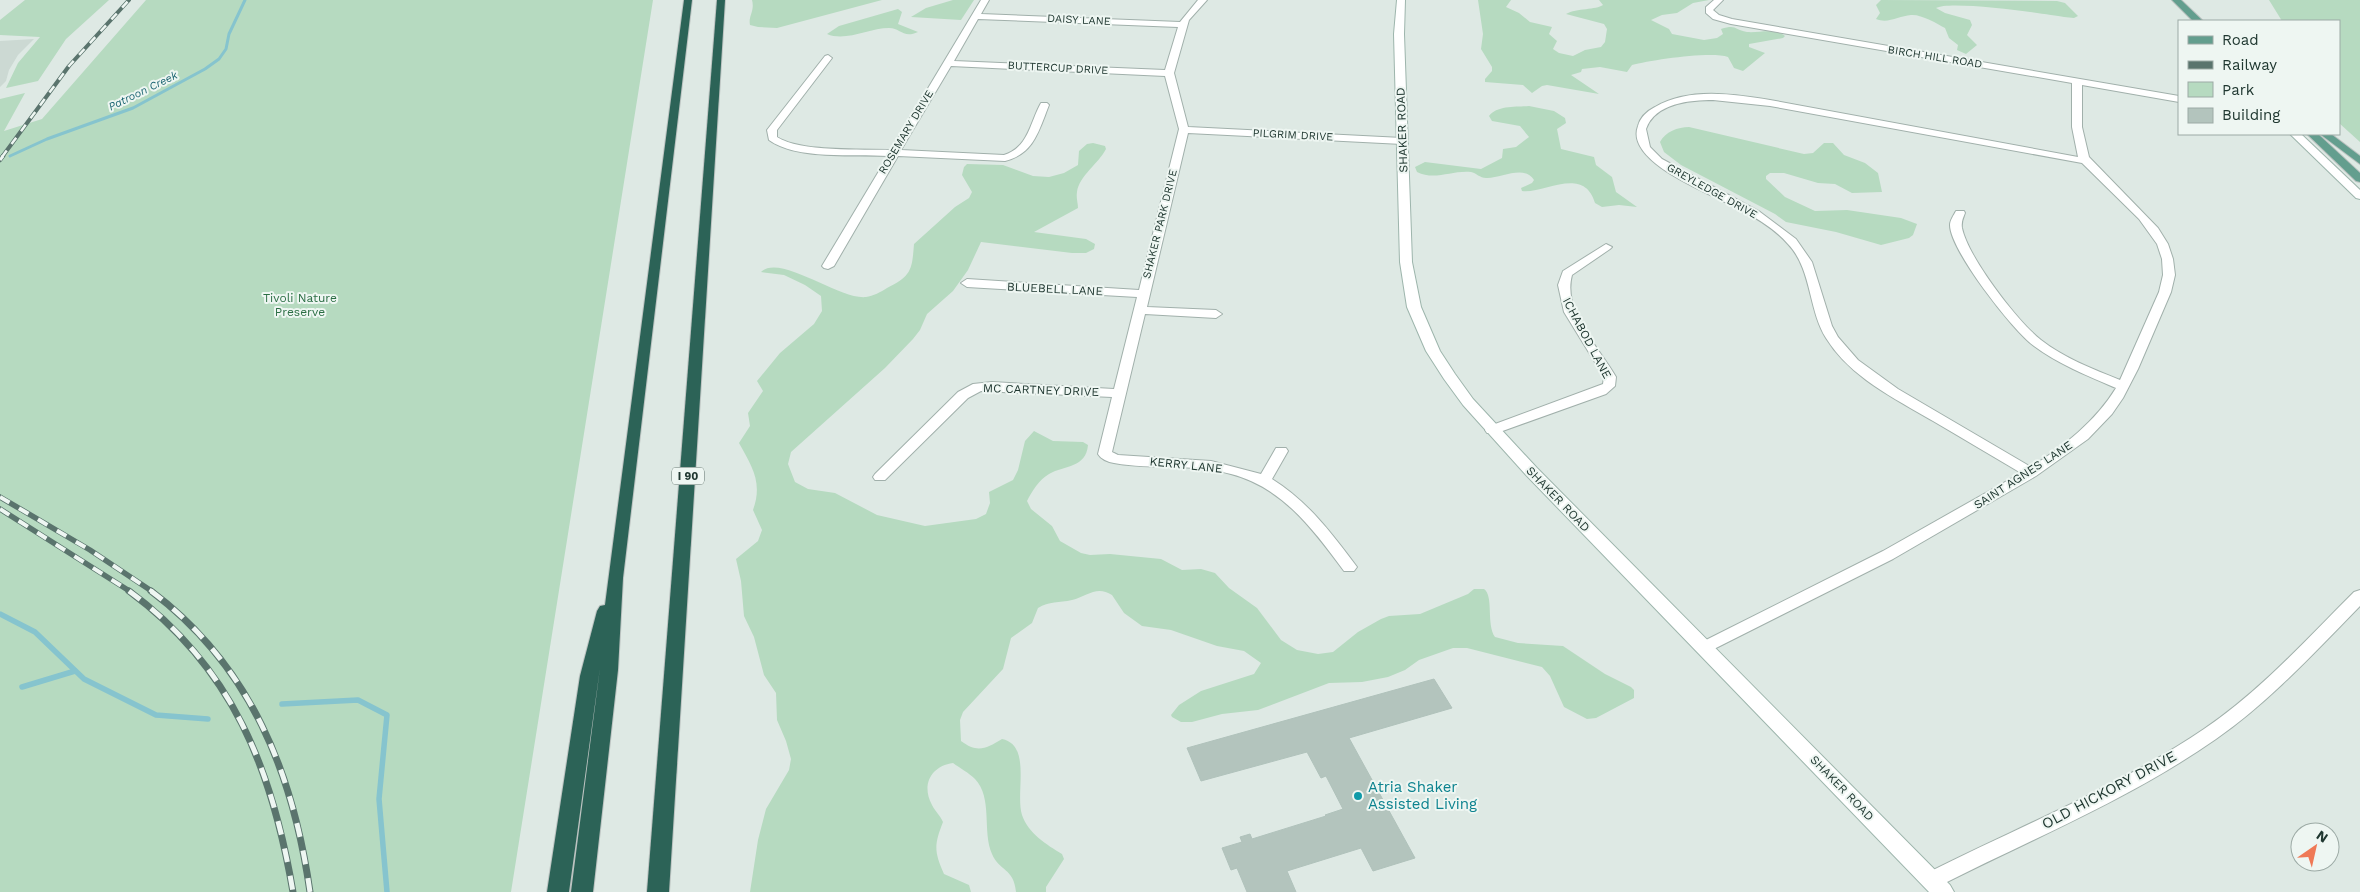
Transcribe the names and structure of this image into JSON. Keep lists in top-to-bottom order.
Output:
{
  "streets": {
    "highway": ["I 90"],
    "main road": ["SHAKER ROAD"],
    "street": [
      "DAISY LANE",
      "BIRCH HILL ROAD",
      "BUTTERCUP DRIVE",
      "ROSEMARY DRIVE",
      "PILGRIM DRIVE",
      "GREYLEDGE DRIVE",
      "SHAKER PARK DRIVE",
      "BLUEBELL LANE",
      "ICHABOD LANE",
      "MC CARTNEY DRIVE",
      "KERRY LANE",
      "SAINT AGNES LANE",
      "OLD HICKORY DRIVE"
    ]
  },
  "crossings": [
    ["DAISY LANE", "ROSEMARY DRIVE"],
    ["BIRCH HILL ROAD", "SAINT AGNES LANE"],
    ["BUTTERCUP DRIVE", "ROSEMARY DRIVE"],
    ["BUTTERCUP DRIVE", "SHAKER PARK DRIVE"],
    ["SHAKER ROAD", "PILGRIM DRIVE"],
    ["SHAKER ROAD", "ICHABOD LANE"],
    ["SHAKER ROAD", "SAINT AGNES LANE"],
    ["SHAKER ROAD", "OLD HICKORY DRIVE"],
    ["PILGRIM DRIVE", "SHAKER PARK DRIVE"],
    ["GREYLEDGE DRIVE", "SAINT AGNES LANE"],
    ["SHAKER PARK DRIVE", "BLUEBELL LANE"],
    ["SHAKER PARK DRIVE", "MC CARTNEY DRIVE"],
    ["SHAKER PARK DRIVE", "KERRY LANE"]
  ],
  "water": ["Patroon Creek"],
  "parks": ["Tivoli Nature Preserve"],
  "places": ["Atria Shaker Assisted Living"],
  "legend": [
    "Road",
    "Railway",
    "Park",
    "Building"
  ],
  "north": "top right"
}
